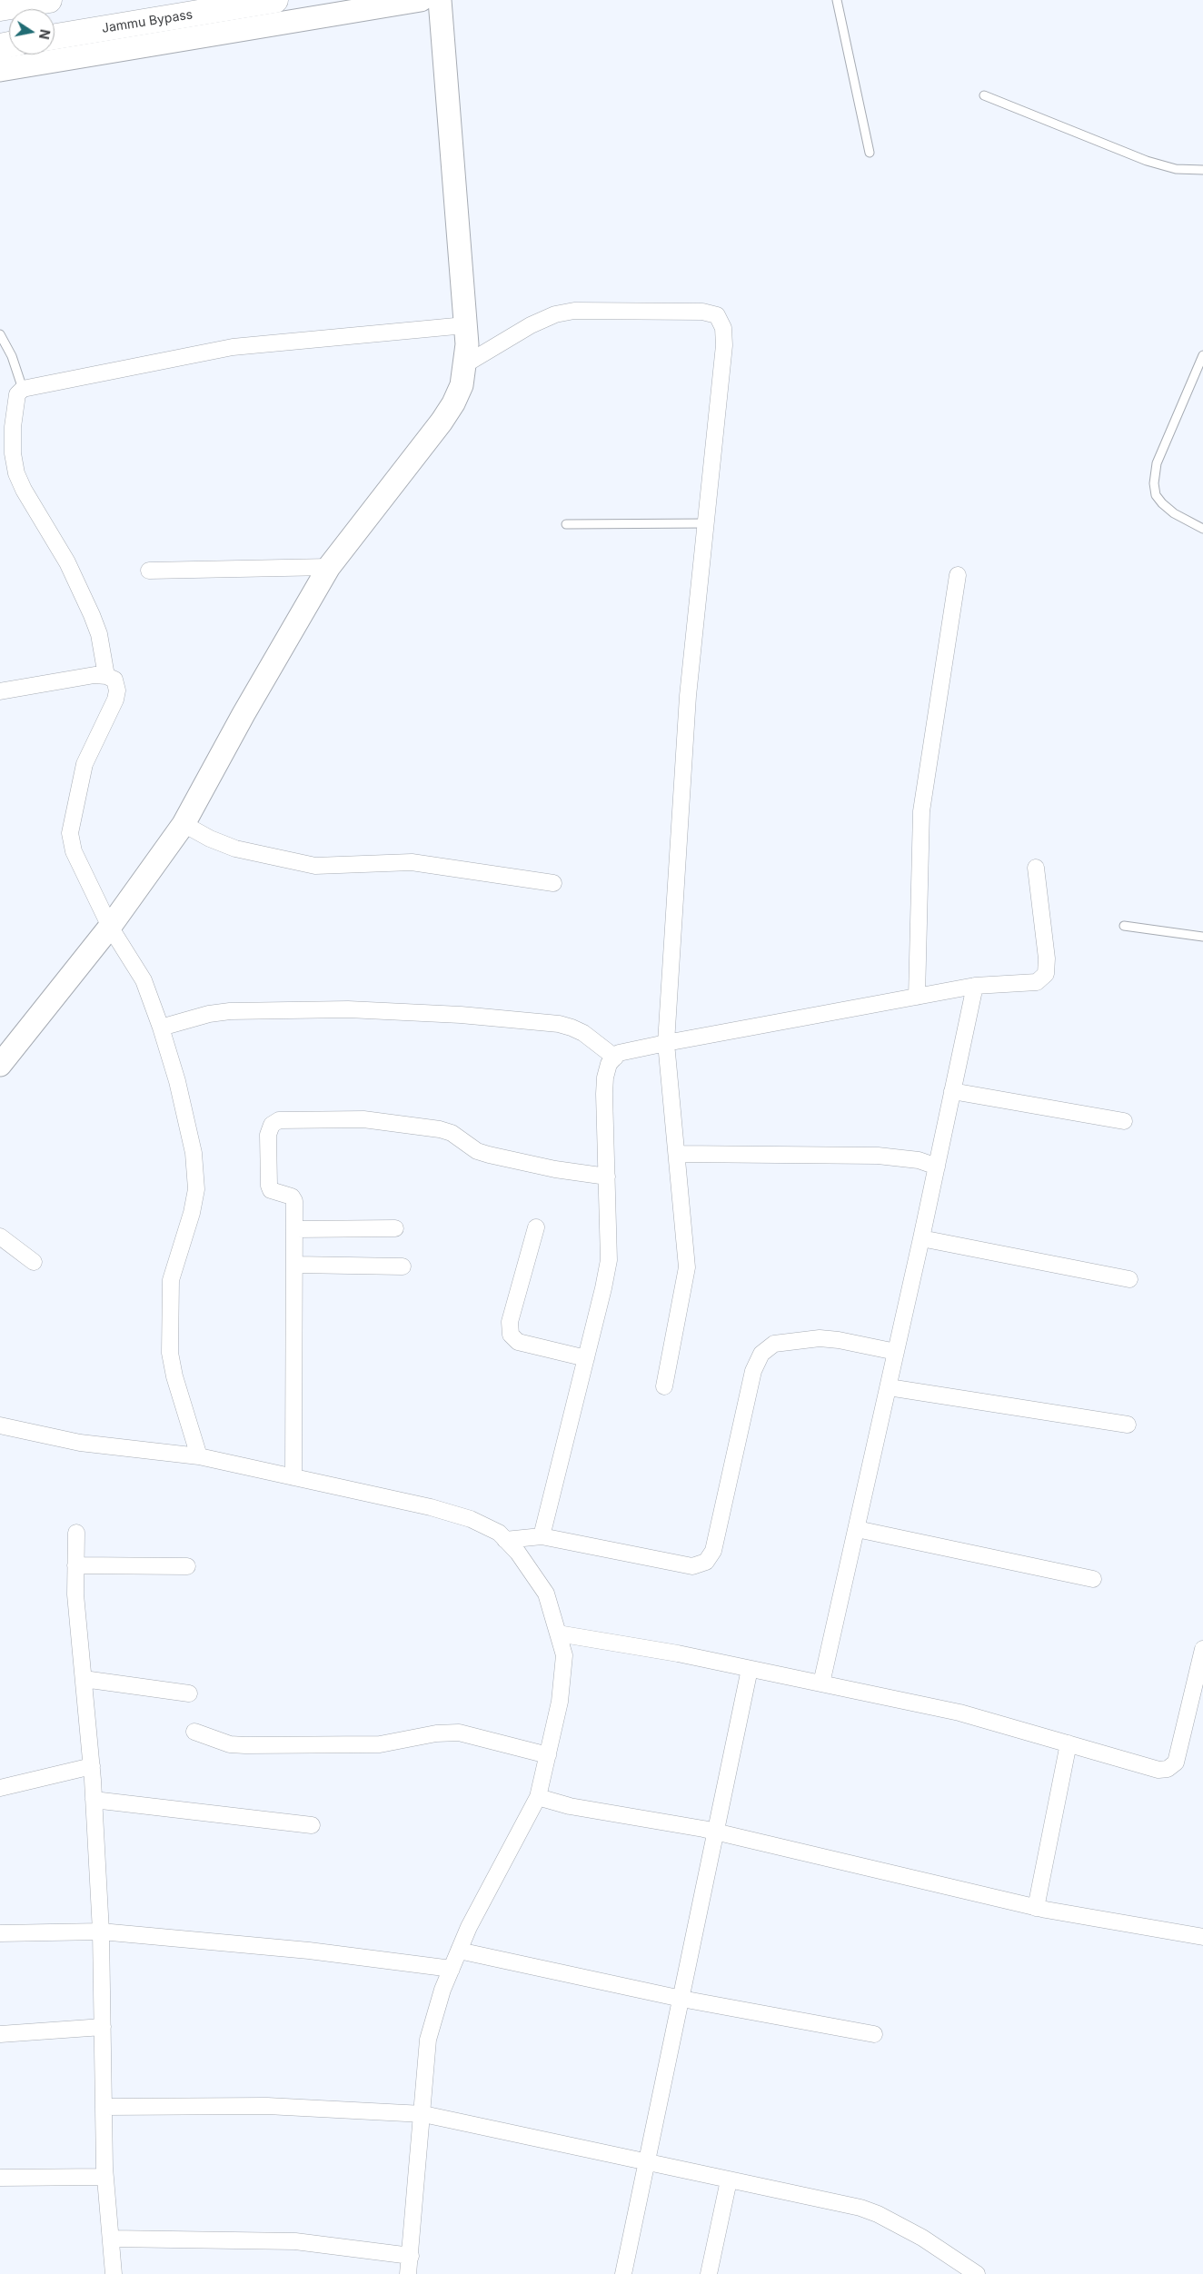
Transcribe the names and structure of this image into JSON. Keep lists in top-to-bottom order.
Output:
{
  "streets": {
    "highway": ["Jammu Bypass"]
  },
  "north": "right"
}
